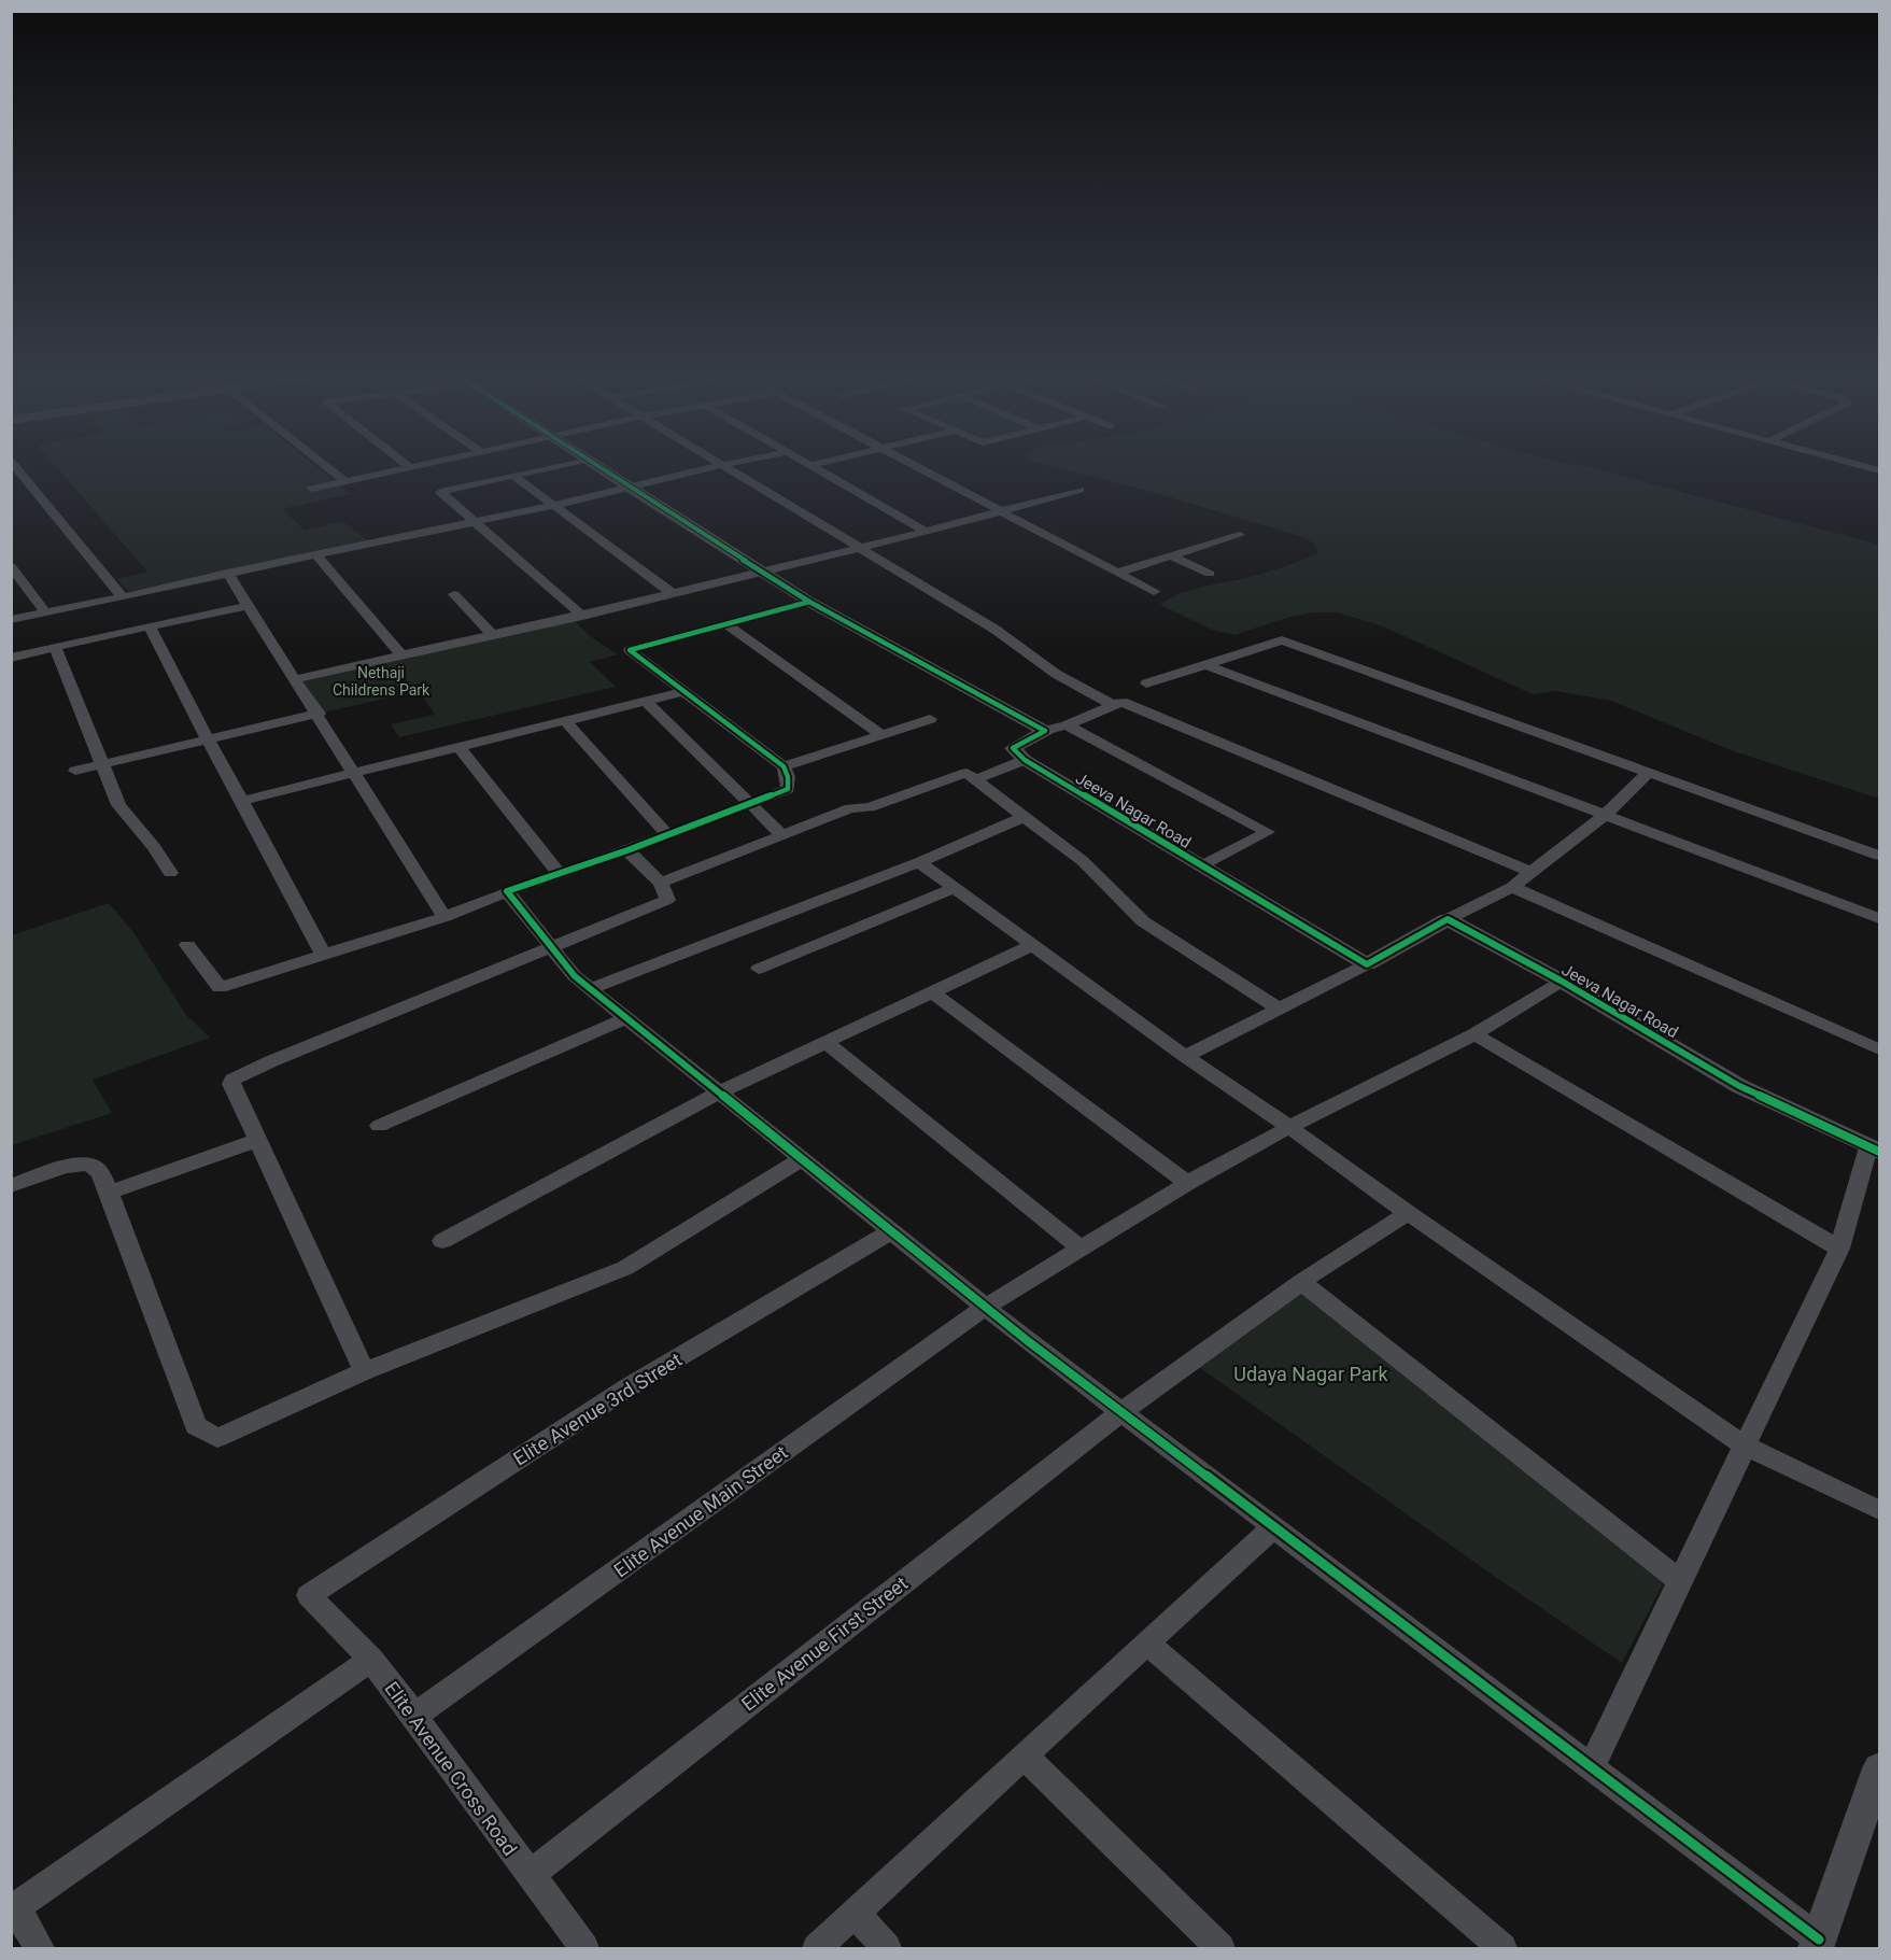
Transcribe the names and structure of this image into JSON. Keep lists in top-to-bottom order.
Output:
{
  "streets": {
    "street": [
      "Jeeva Nagar Road",
      "Elite Avenue 3rd Street",
      "Elite Avenue Main Street",
      "Elite Avenue First Street",
      "Elite Avenue Cross Road"
    ]
  },
  "crossings": [
    ["Jeeva Nagar Road", "Elite Avenue Main Street"],
    ["Elite Avenue 3rd Street", "Elite Avenue Cross Road"],
    ["Elite Avenue Main Street", "Elite Avenue Cross Road"],
    ["Elite Avenue First Street", "Elite Avenue Cross Road"]
  ],
  "parks": ["Nethaji Childrens Park", "Udaya Nagar Park"]
}
